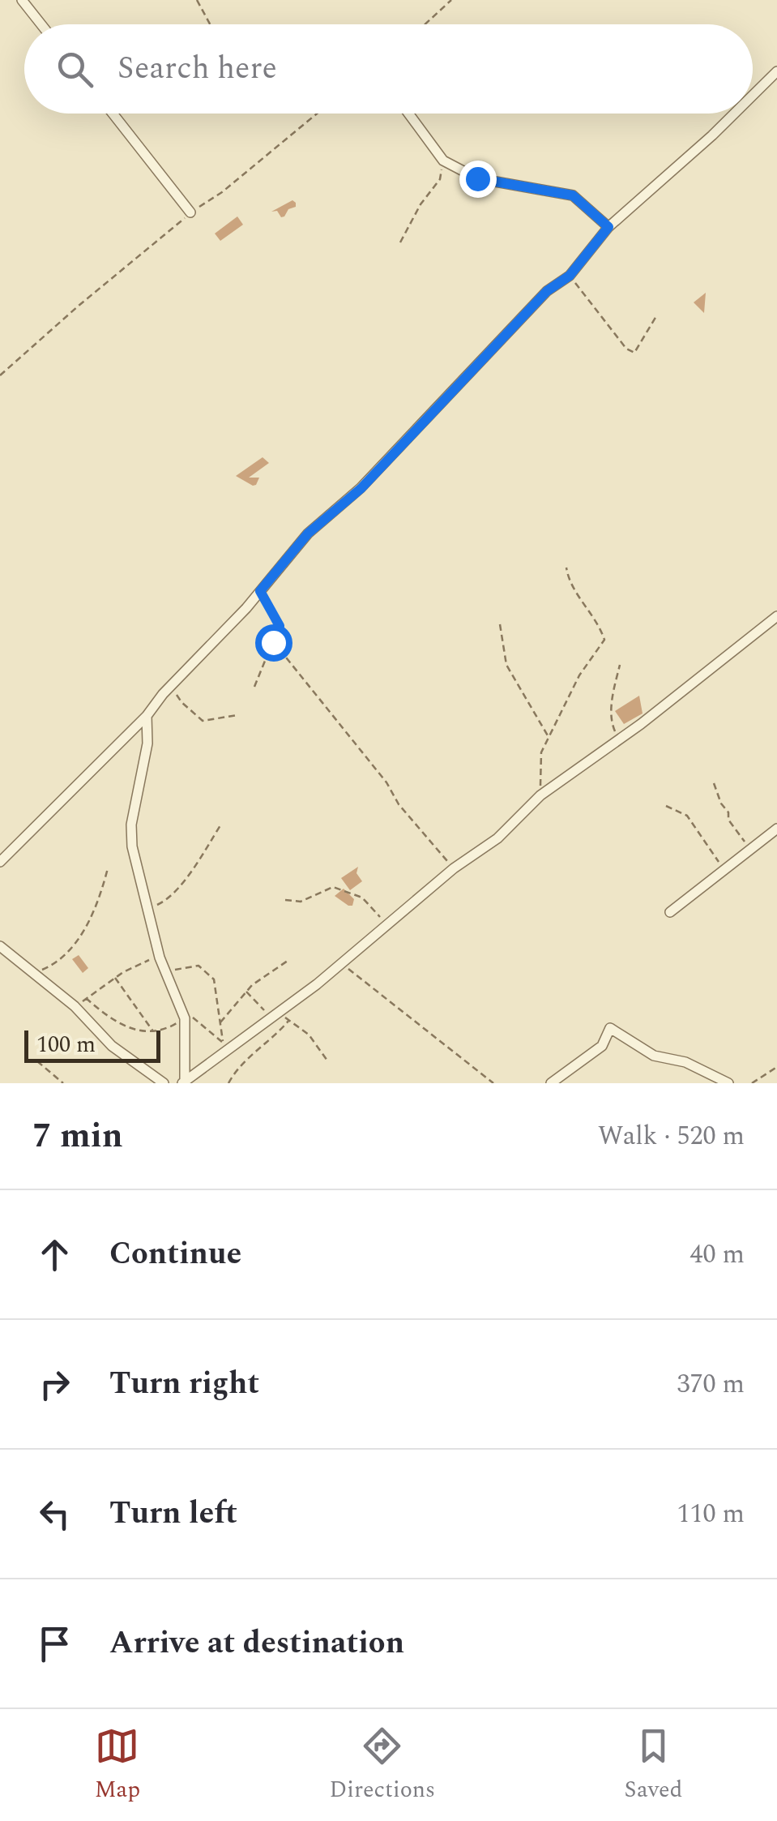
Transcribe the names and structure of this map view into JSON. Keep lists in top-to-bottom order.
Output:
{
  "scale_bar": "100 m",
  "page": {
    "search": "Search here",
    "scale": "100 m",
    "heading": ["7 min", "Walk · 520 m"],
    "list": [
      ["Continue", "40 m"],
      ["Turn right", "370 m"],
      ["Turn left", "110 m"],
      "Arrive at destination"
    ],
    "nav": ["Map", "Directions", "Saved"]
  }
}
